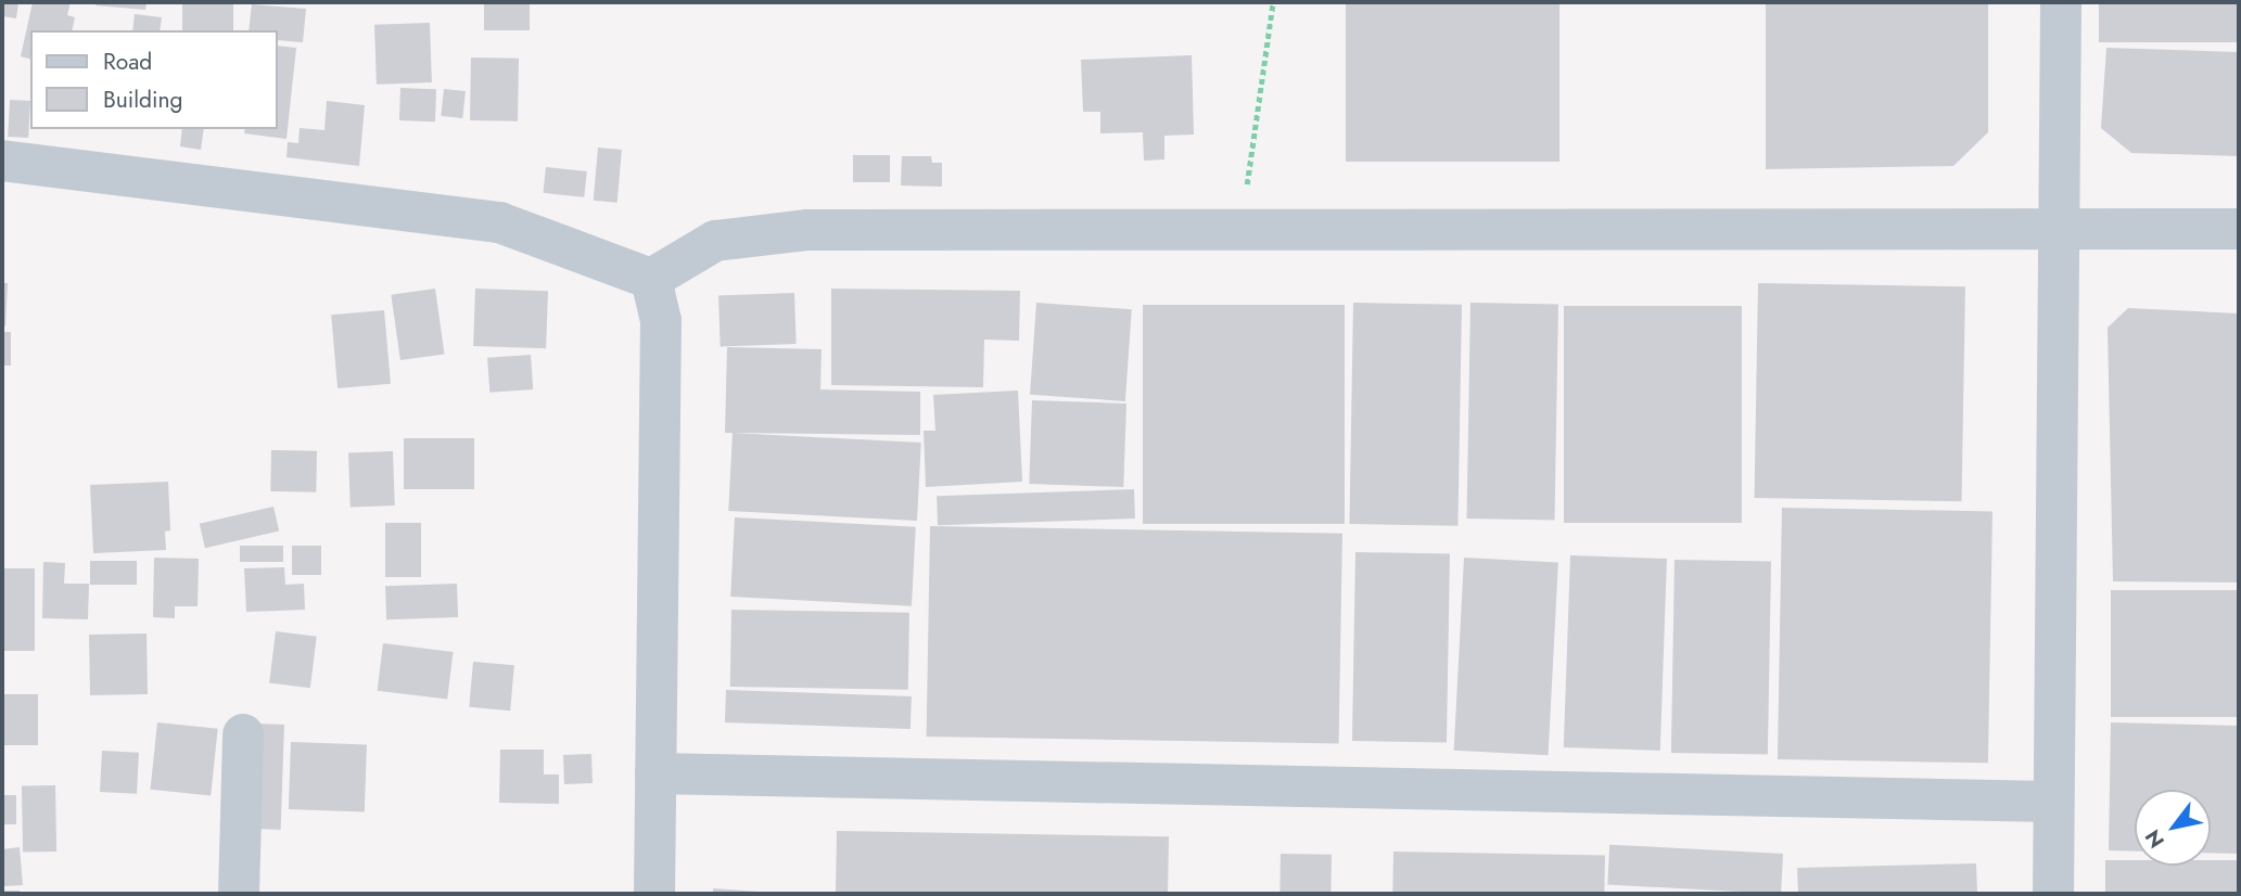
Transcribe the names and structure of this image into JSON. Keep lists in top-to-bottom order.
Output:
{
  "legend": ["Road", "Building"],
  "north": "bottom left"
}
